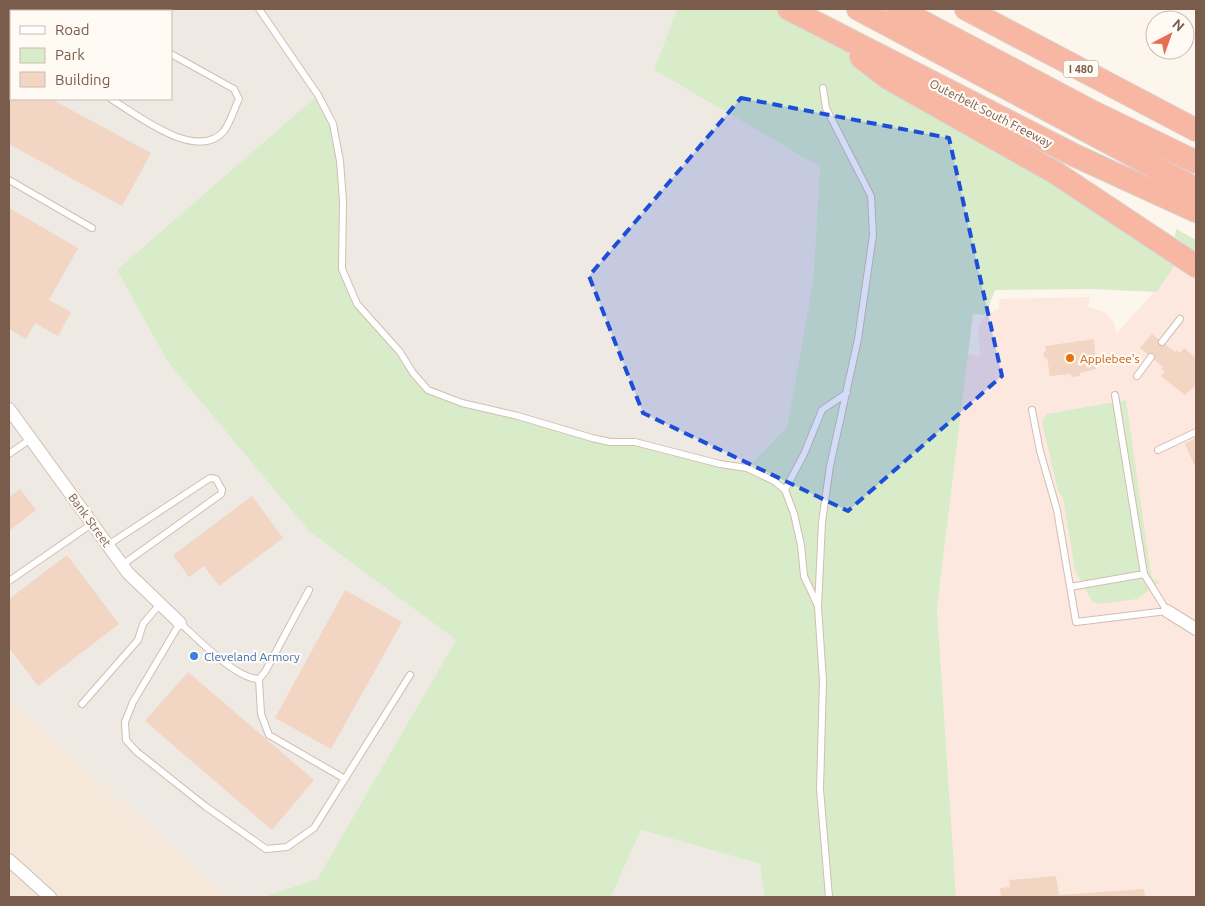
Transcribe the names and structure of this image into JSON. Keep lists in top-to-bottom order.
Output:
{
  "streets": {
    "highway": ["I 480", "Outerbelt South Freeway"],
    "street": ["Bank Street"]
  },
  "places": ["Applebee's", "Cleveland Armory"],
  "legend": ["Road", "Park", "Building"],
  "north": "top right"
}
